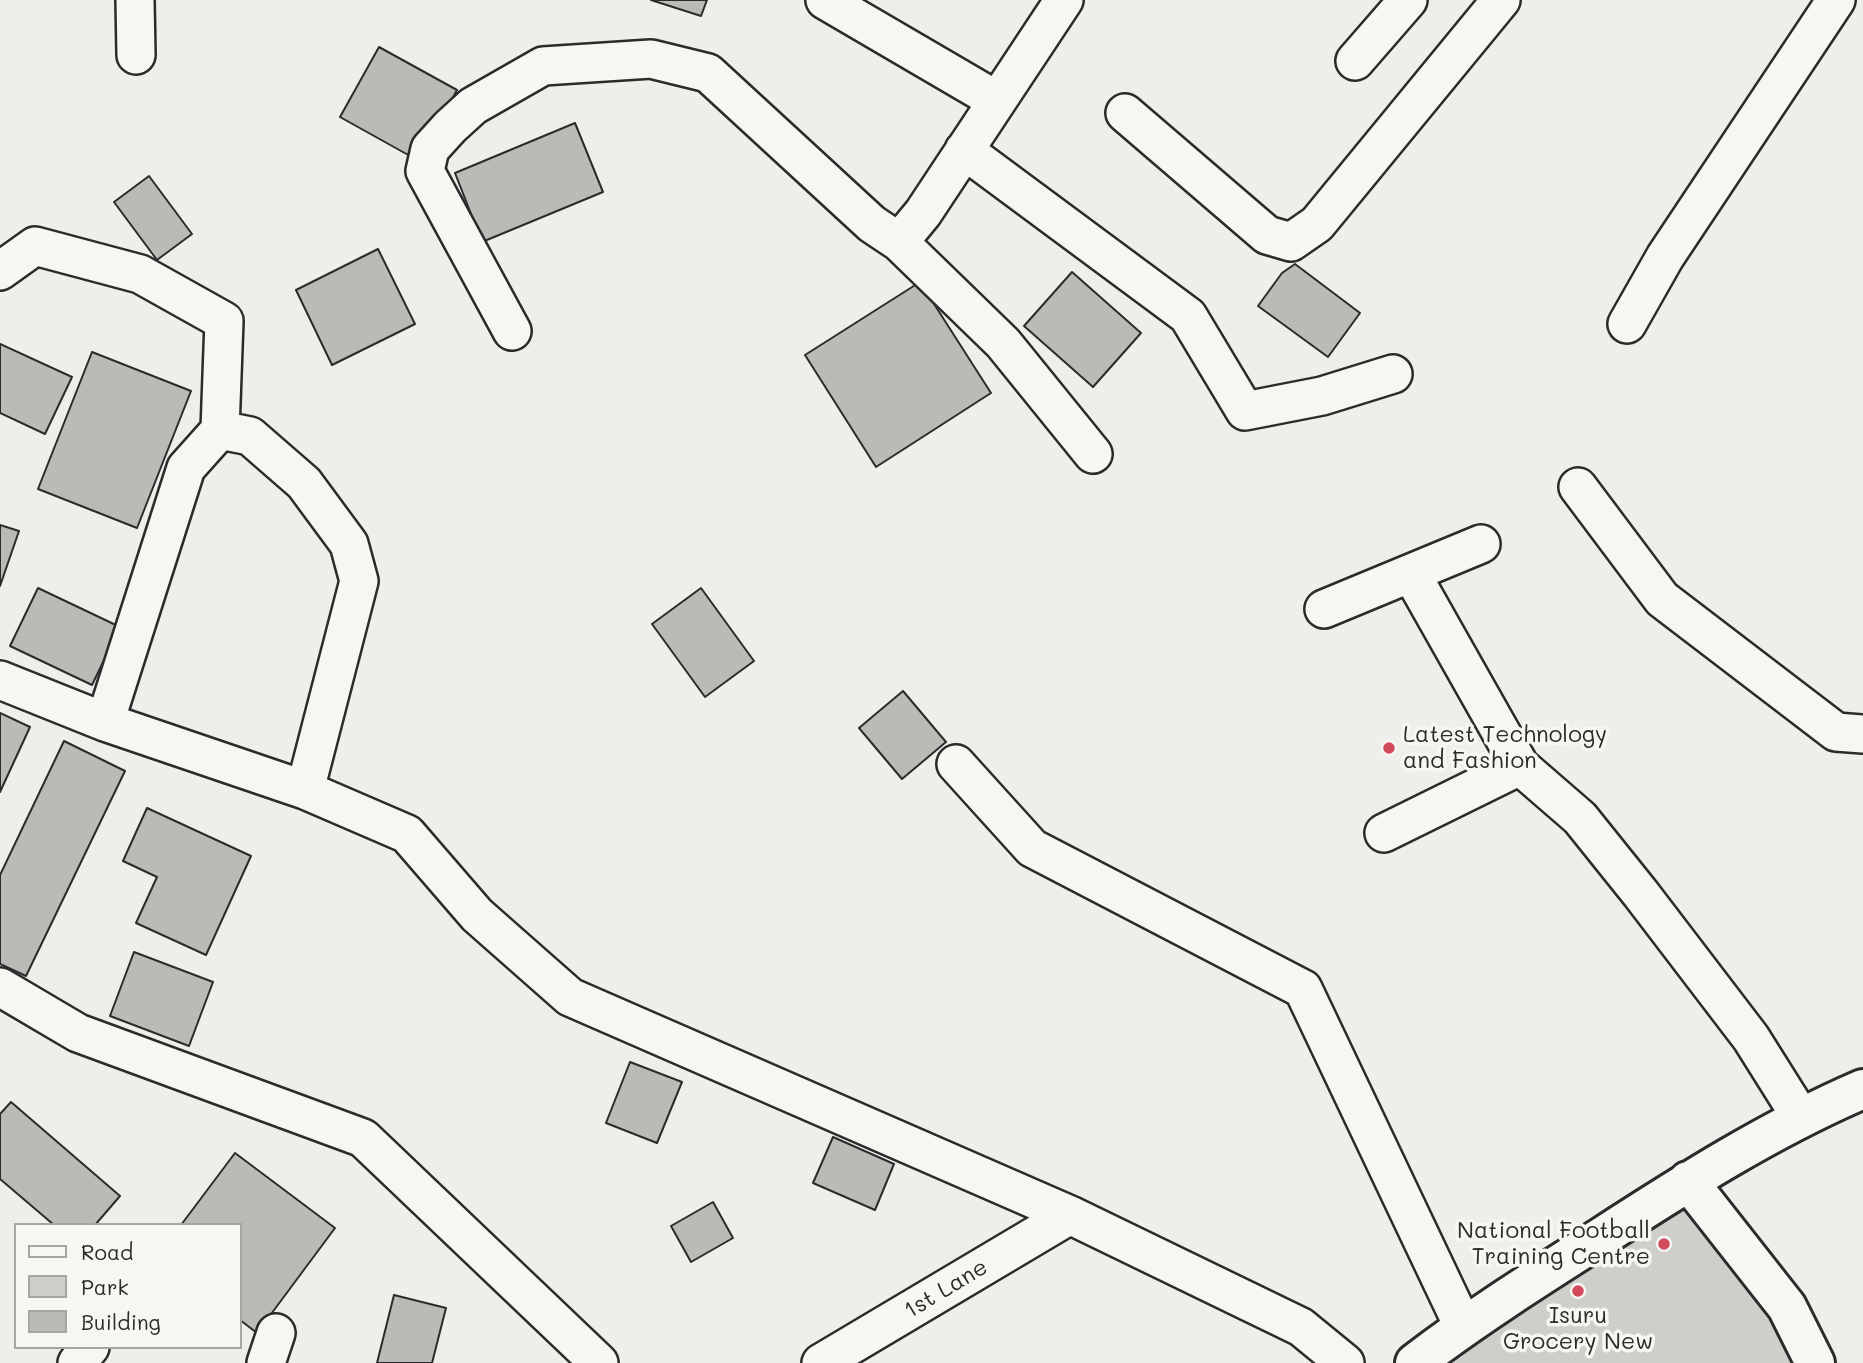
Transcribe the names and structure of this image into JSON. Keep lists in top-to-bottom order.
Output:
{
  "streets": {
    "street": ["1st Lane"]
  },
  "places": ["Latest Technology and Fashion", "National Football Training Centre", "Isuru Grocery New"],
  "legend": ["Road", "Park", "Building"]
}
